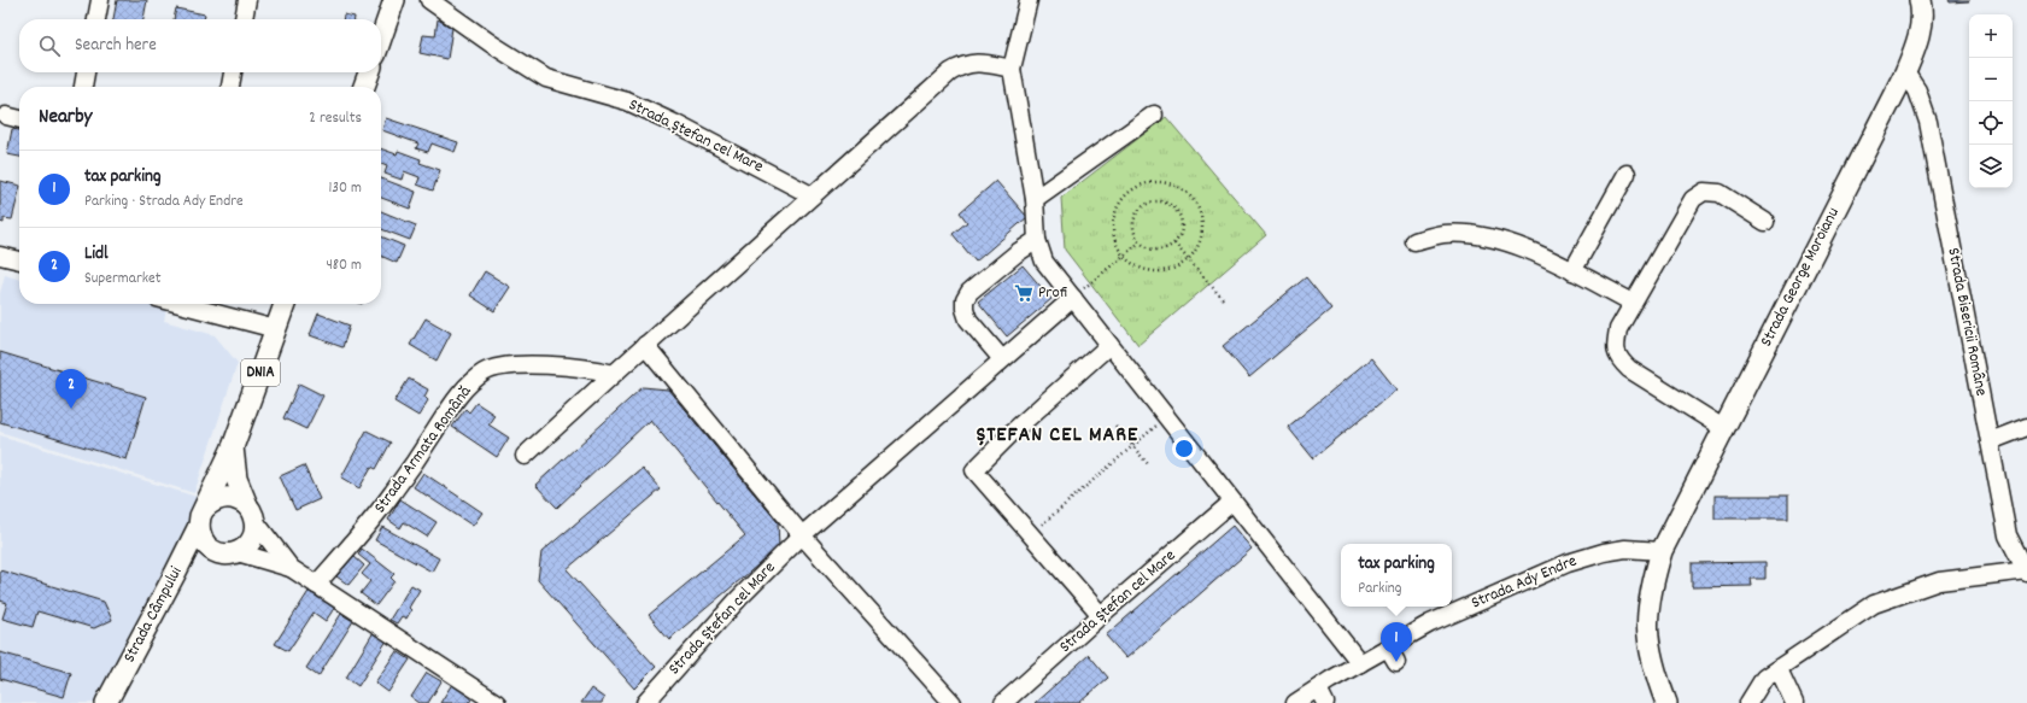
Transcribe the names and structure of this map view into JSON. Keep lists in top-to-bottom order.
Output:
{
  "streets": {
    "main road": ["Strada George Moroianu", "DN1A", "Strada Câmpului"],
    "street": [
      "Strada Ștefan cel Mare",
      "Strada Bisericii Române",
      "Strada Armata Română",
      "Strada Ady Endre"
    ]
  },
  "crossings": [
    ["Strada George Moroianu", "Strada Bisericii Române"],
    ["Strada George Moroianu", "Strada Ady Endre"]
  ],
  "districts": ["ȘTEFAN CEL MARE"],
  "places": {
    "supermarket": ["Profi"]
  },
  "page": {
    "map_buttons": ["+", "−"],
    "search": "Search here",
    "heading": ["Nearby", "2 results"],
    "list": [
      {
        "mark": "1",
        "name": "tax parking",
        "note": "Parking · Strada Ady Endre",
        "value": "130 m"
      },
      {
        "mark": "2",
        "name": "Lidl",
        "note": "Supermarket",
        "value": "480 m"
      }
    ],
    "pins": ["2", "1"],
    "popup": ["tax parking", "Parking"]
  }
}
